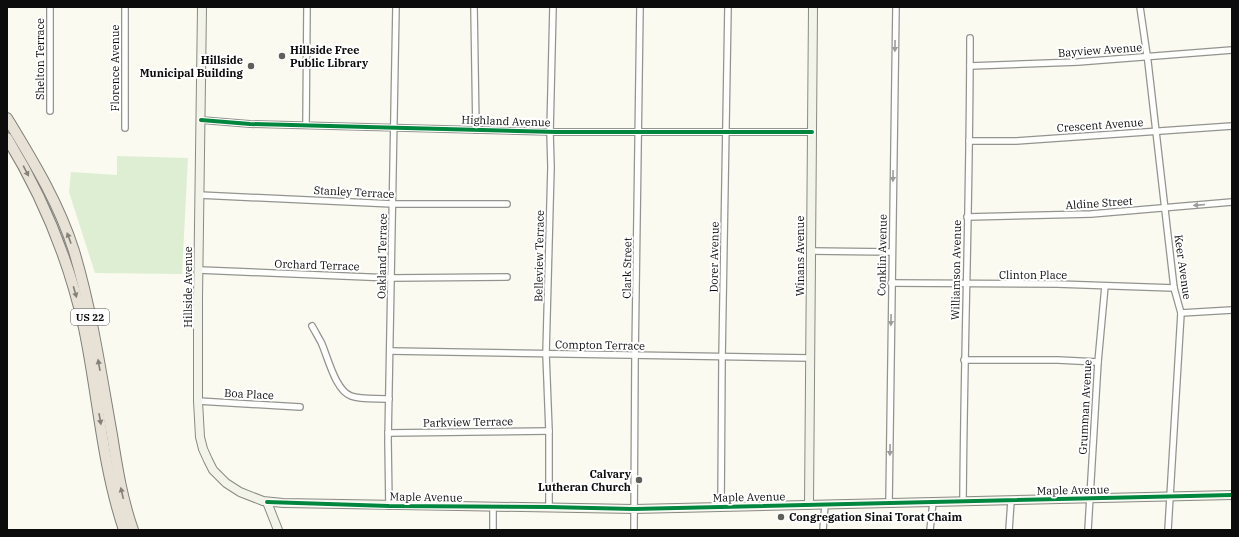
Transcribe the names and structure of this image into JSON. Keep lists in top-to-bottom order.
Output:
{
  "streets": {
    "highway": ["US 22"],
    "street": [
      "Bayview Avenue",
      "Shelton Terrace",
      "Florence Avenue",
      "Highland Avenue",
      "Crescent Avenue",
      "Stanley Terrace",
      "Aldine Street",
      "Conklin Avenue",
      "Oakland Terrace",
      "Belleview Terrace",
      "Winans Avenue",
      "Dorer Avenue",
      "Orchard Terrace",
      "Keer Avenue",
      "Clark Street",
      "Williamson Avenue",
      "Clinton Place",
      "Hillside Avenue",
      "Compton Terrace",
      "Boa Place",
      "Grumman Avenue",
      "Parkview Terrace",
      "Maple Avenue"
    ]
  },
  "crossings": [
    ["Bayview Avenue", "Keer Avenue"],
    ["Bayview Avenue", "Williamson Avenue"],
    ["Highland Avenue", "Oakland Terrace"],
    ["Highland Avenue", "Belleview Terrace"],
    ["Highland Avenue", "Winans Avenue"],
    ["Highland Avenue", "Dorer Avenue"],
    ["Highland Avenue", "Clark Street"],
    ["Highland Avenue", "Hillside Avenue"],
    ["Crescent Avenue", "Keer Avenue"],
    ["Crescent Avenue", "Williamson Avenue"],
    ["Stanley Terrace", "Oakland Terrace"],
    ["Stanley Terrace", "Hillside Avenue"],
    ["Aldine Street", "Keer Avenue"],
    ["Aldine Street", "Williamson Avenue"],
    ["Conklin Avenue", "Clinton Place"],
    ["Conklin Avenue", "Maple Avenue"],
    ["Oakland Terrace", "Orchard Terrace"],
    ["Oakland Terrace", "Compton Terrace"],
    ["Oakland Terrace", "Parkview Terrace"],
    ["Oakland Terrace", "Maple Avenue"],
    ["Belleview Terrace", "Compton Terrace"],
    ["Belleview Terrace", "Parkview Terrace"],
    ["Belleview Terrace", "Maple Avenue"],
    ["Winans Avenue", "Compton Terrace"],
    ["Winans Avenue", "Maple Avenue"],
    ["Dorer Avenue", "Compton Terrace"],
    ["Dorer Avenue", "Maple Avenue"],
    ["Orchard Terrace", "Hillside Avenue"],
    ["Keer Avenue", "Clinton Place"],
    ["Keer Avenue", "Maple Avenue"],
    ["Clark Street", "Compton Terrace"],
    ["Clark Street", "Maple Avenue"],
    ["Williamson Avenue", "Clinton Place"],
    ["Williamson Avenue", "Maple Avenue"],
    ["Clinton Place", "Grumman Avenue"],
    ["Hillside Avenue", "Boa Place"],
    ["Hillside Avenue", "Maple Avenue"],
    ["Grumman Avenue", "Maple Avenue"]
  ],
  "one_way": ["Conklin Avenue"],
  "places": [
    "Hillside Free Public Library",
    "Hillside Municipal Building",
    "Calvary Lutheran Church",
    "Congregation Sinai Torat Chaim"
  ]
}
